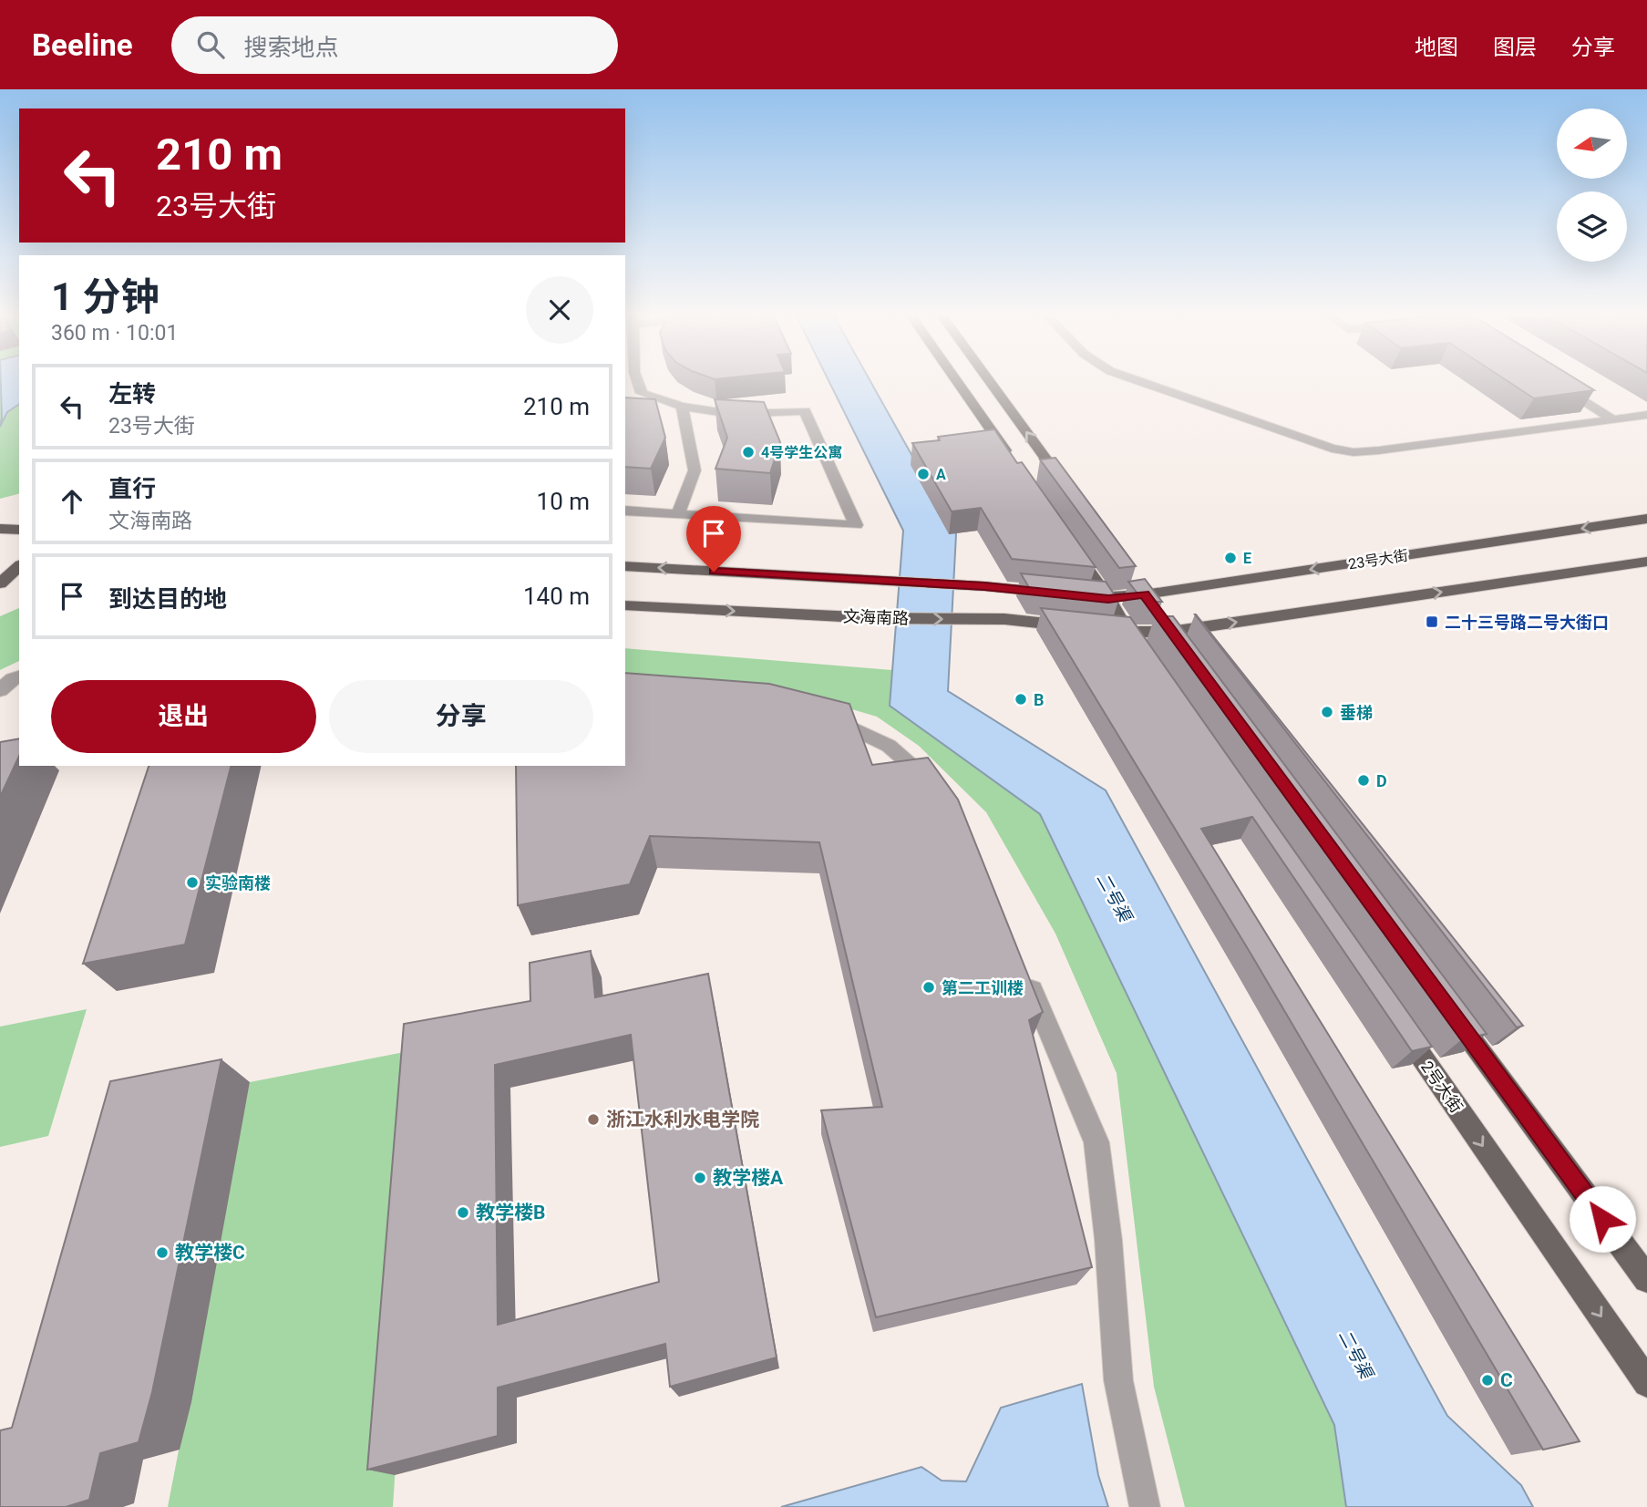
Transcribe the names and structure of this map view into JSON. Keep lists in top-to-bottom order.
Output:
{
  "streets": {
    "main road": ["23号大街", "文海南路", "2号大街"]
  },
  "water": ["二号渠"],
  "places": {
    "other": [
      "4号学生公寓",
      "A",
      "E",
      "B",
      "垂梯",
      "D",
      "实验南楼",
      "第二工训楼",
      "浙江水利水电学院",
      "教学楼A",
      "教学楼B",
      "教学楼C",
      "C"
    ],
    "transit": ["二十三号路二号大街口"]
  },
  "north": "left",
  "page": {
    "header": "Beeline",
    "search": "搜索地点",
    "nav": ["地图", "图层", "分享"],
    "turn": ["210 m", "23号大街"],
    "heading": ["1 分钟", "360 m · 10:01"],
    "list": [
      {
        "name": "左转",
        "note": "23号大街",
        "value": "210 m"
      },
      {
        "name": "直行",
        "note": "文海南路",
        "value": "10 m"
      },
      {
        "name": "到达目的地",
        "value": "140 m"
      }
    ],
    "buttons": ["退出", "分享"]
  }
}
